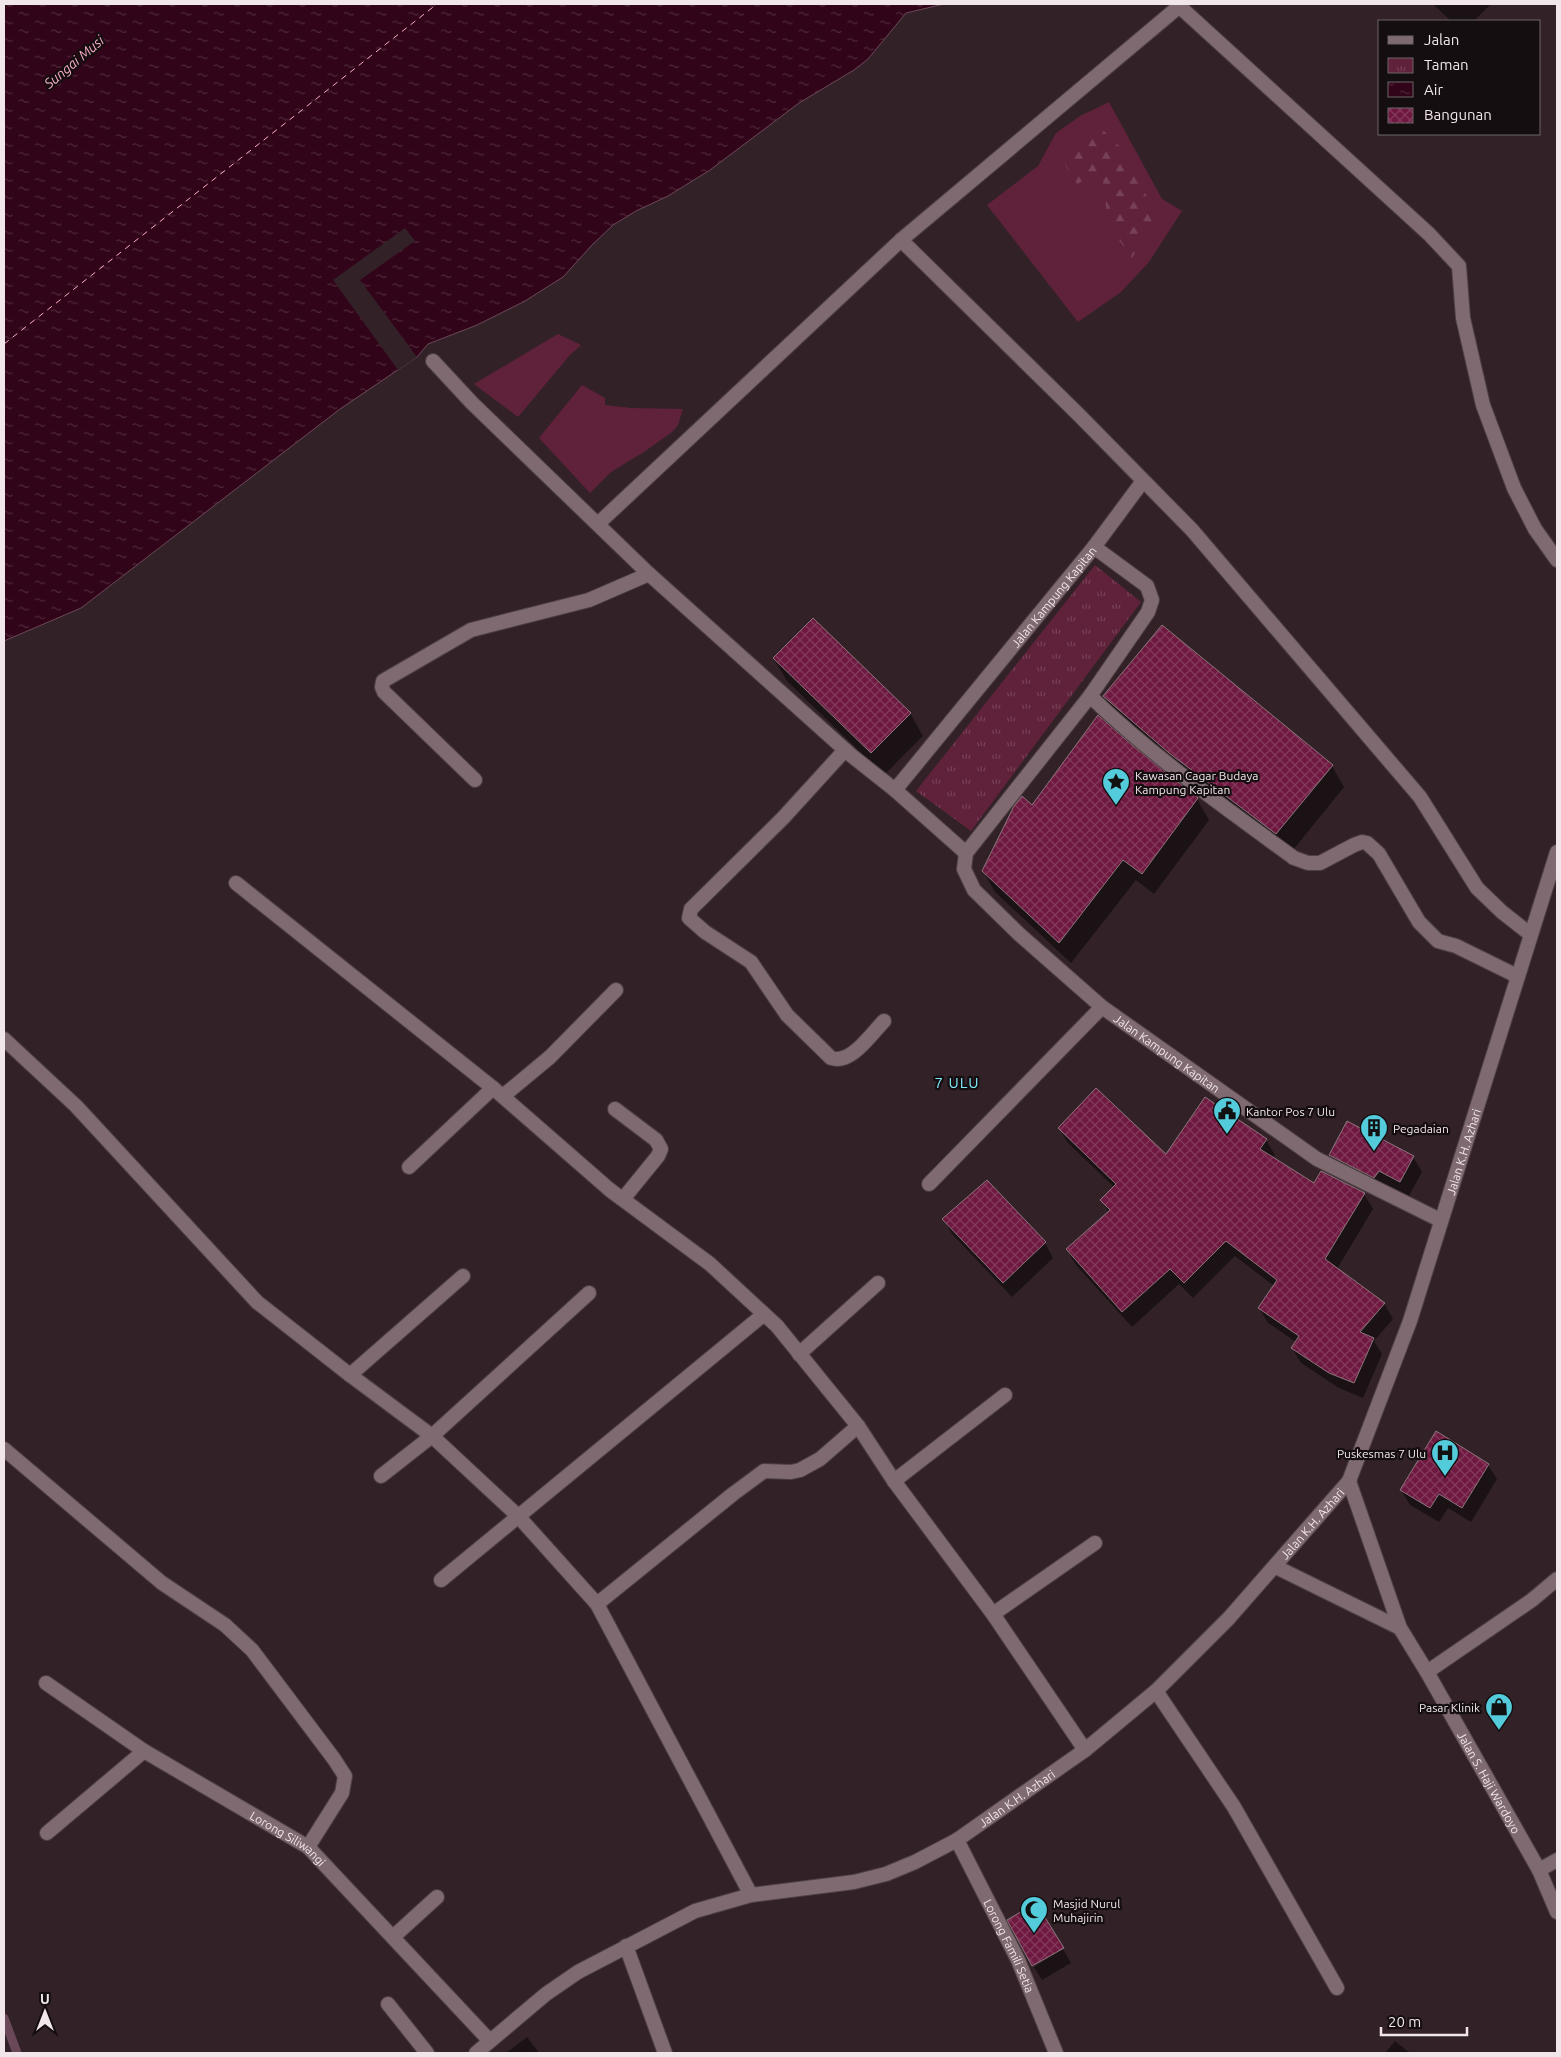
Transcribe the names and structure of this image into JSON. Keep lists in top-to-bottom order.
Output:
{
  "streets": {
    "street": [
      "Jalan Kampung Kapitan",
      "Jalan K.H. Azhari",
      "Jalan S. Haji Wardoyo",
      "Lorong Siliwangi",
      "Lorong Famili Setia"
    ]
  },
  "crossings": [
    ["Jalan Kampung Kapitan", "Jalan K.H. Azhari"],
    ["Jalan K.H. Azhari", "Jalan S. Haji Wardoyo"],
    ["Jalan K.H. Azhari", "Lorong Siliwangi"],
    ["Jalan K.H. Azhari", "Lorong Famili Setia"]
  ],
  "districts": ["7 ULU"],
  "water": ["Sungai Musi"],
  "places": {
    "place": ["Kawasan Cagar Budaya Kampung Kapitan"],
    "public building": ["Kantor Pos 7 Ulu"],
    "building": ["Pegadaian"],
    "hospital": ["Puskesmas 7 Ulu"],
    "shop": ["Pasar Klinik"],
    "mosque": ["Masjid Nurul Muhajirin"]
  },
  "legend": [
    "Jalan",
    "Taman",
    "Air",
    "Bangunan"
  ],
  "scale_bar": "20 m",
  "north": "top"
}
